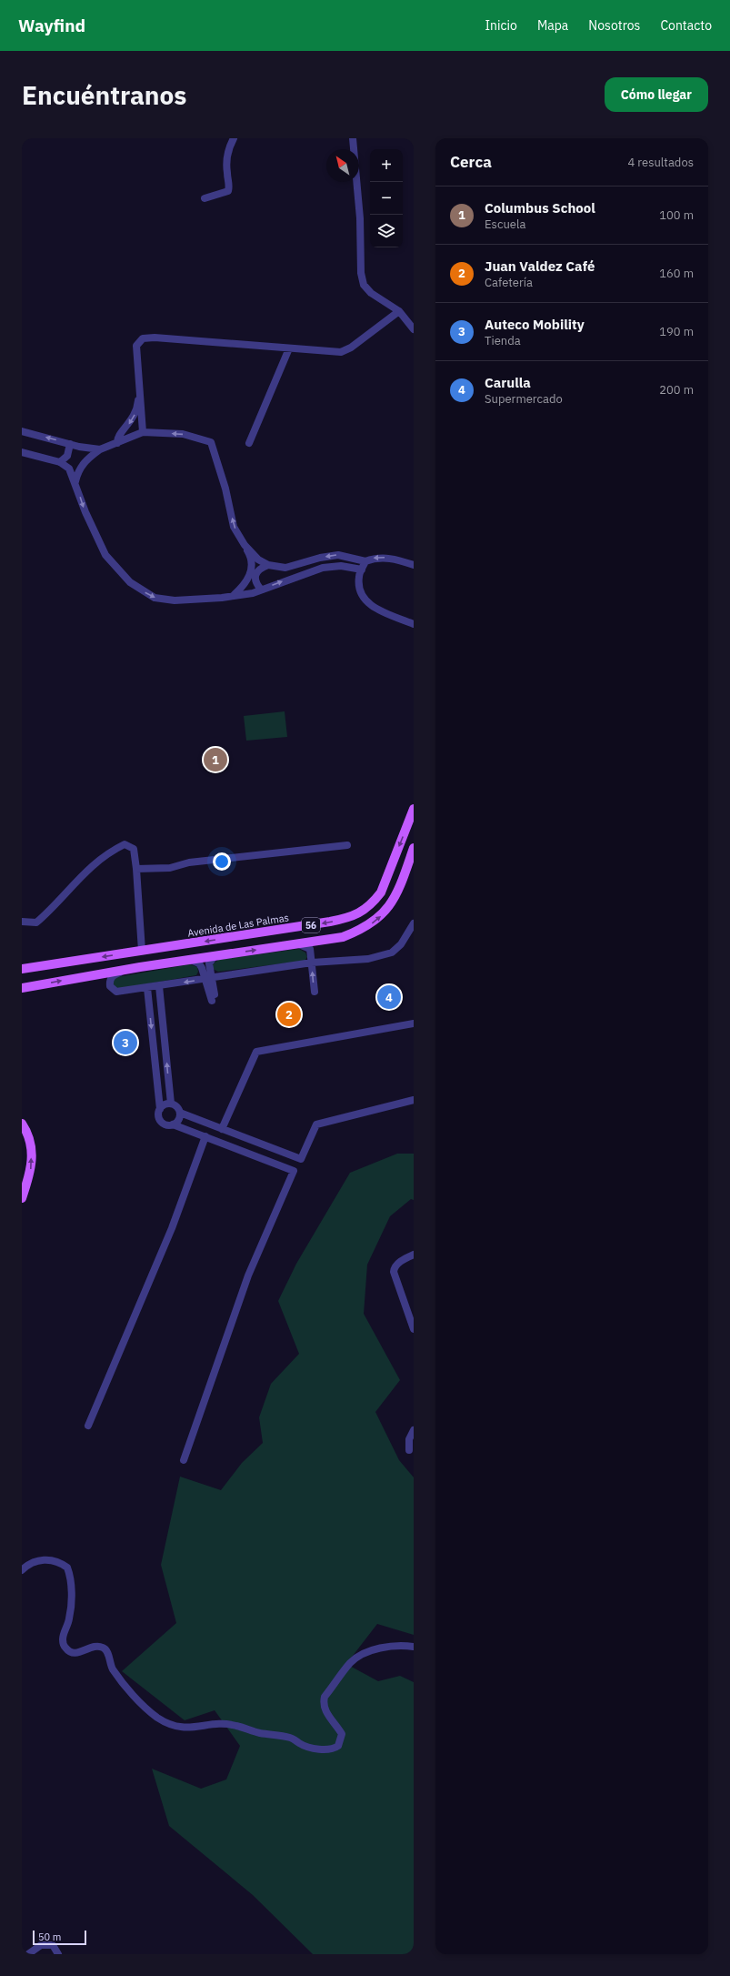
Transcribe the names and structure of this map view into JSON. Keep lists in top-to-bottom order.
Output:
{
  "streets": {
    "main road": ["Avenida de Las Palmas", "56"]
  },
  "scale_bar": "50 m",
  "north": "top left",
  "page": {
    "header": "Wayfind",
    "nav": [
      "Inicio",
      "Mapa",
      "Nosotros",
      "Contacto"
    ],
    "buttons": "Cómo llegar",
    "title": "Encuéntranos",
    "heading": ["Cerca", "4 resultados"],
    "map_buttons": ["+", "−"],
    "list": [
      {
        "mark": "1",
        "name": "Columbus School",
        "note": "Escuela",
        "value": "100 m"
      },
      {
        "mark": "2",
        "name": "Juan Valdez Café",
        "note": "Cafetería",
        "value": "160 m"
      },
      {
        "mark": "3",
        "name": "Auteco Mobility",
        "note": "Tienda",
        "value": "190 m"
      },
      {
        "mark": "4",
        "name": "Carulla",
        "note": "Supermercado",
        "value": "200 m"
      }
    ],
    "pins": [
      "1",
      "4",
      "2",
      "3"
    ],
    "scale": "50 m"
  }
}
